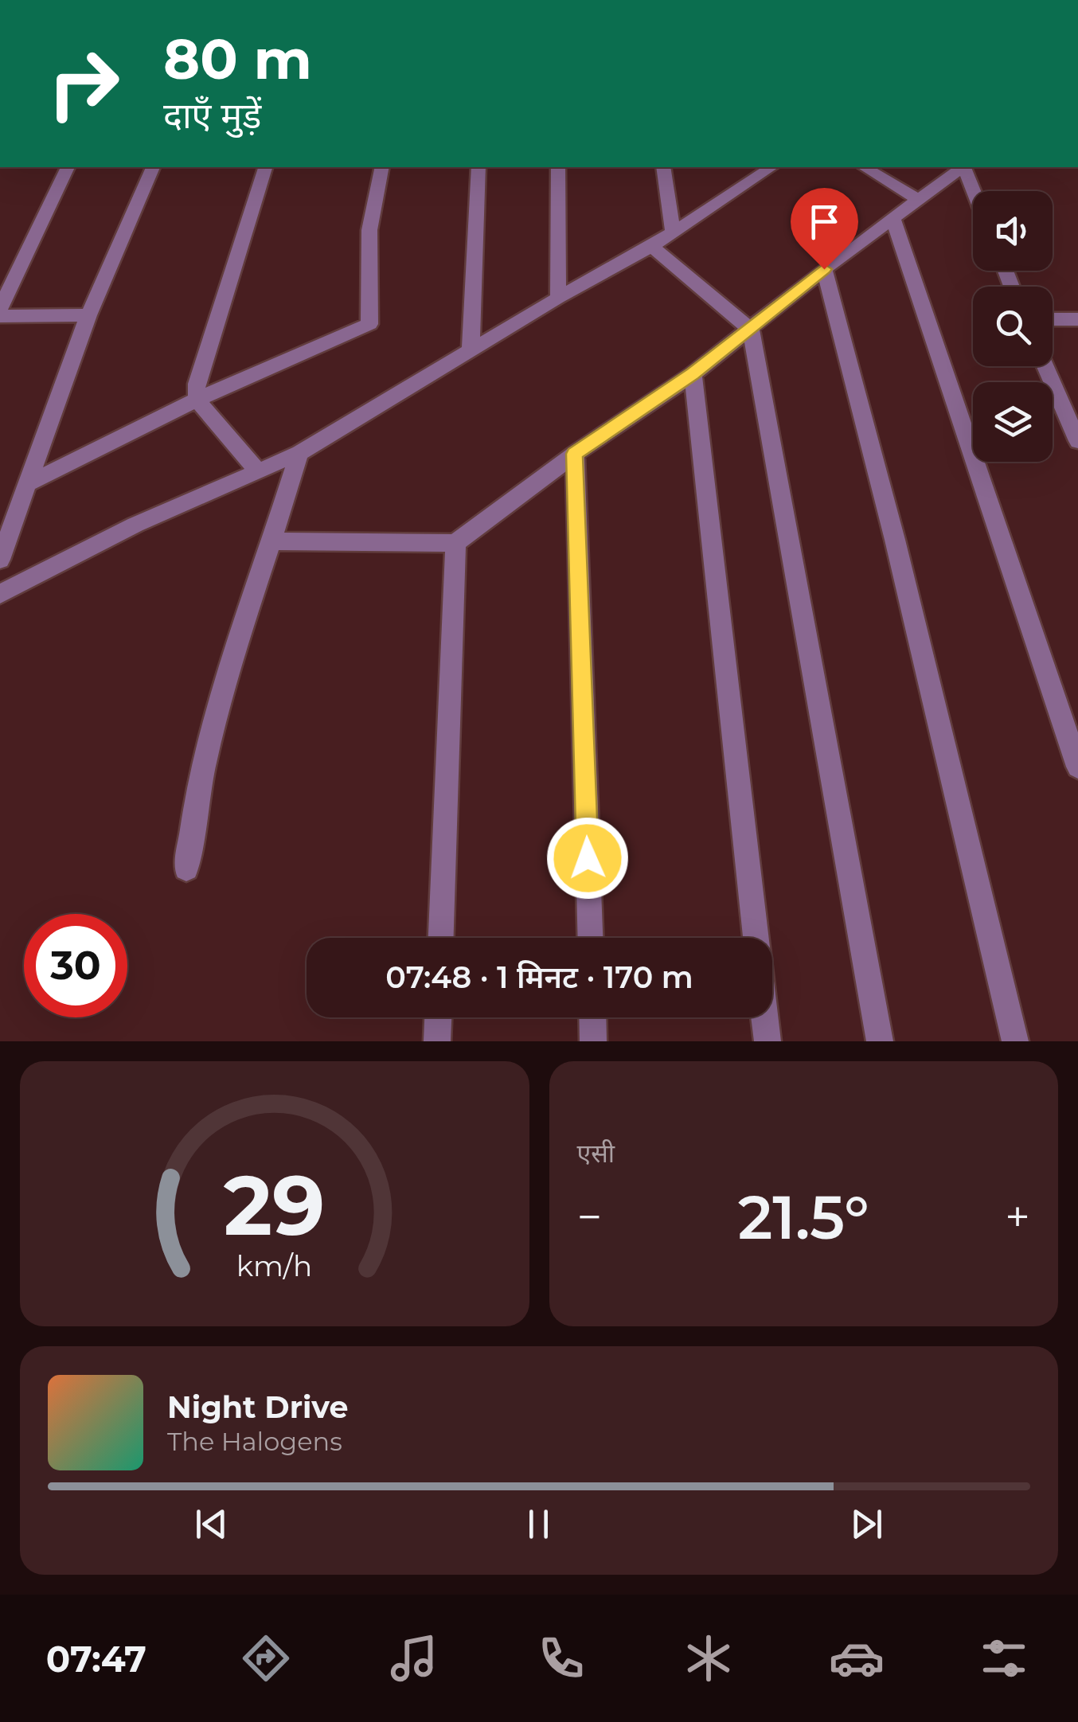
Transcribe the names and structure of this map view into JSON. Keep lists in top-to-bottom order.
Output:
{
  "page": {
    "turn": ["80 m", "दाएँ मुड़ें"],
    "limit": "30",
    "trip": "07:48 · 1 मिनट · 170 m",
    "tile": "एसी",
    "heat": ["−", "21.5°", "+"],
    "song": ["Night Drive", "The Halogens"],
    "tabs": "07:47",
    "gauge": ["29", "km/h"]
  }
}
